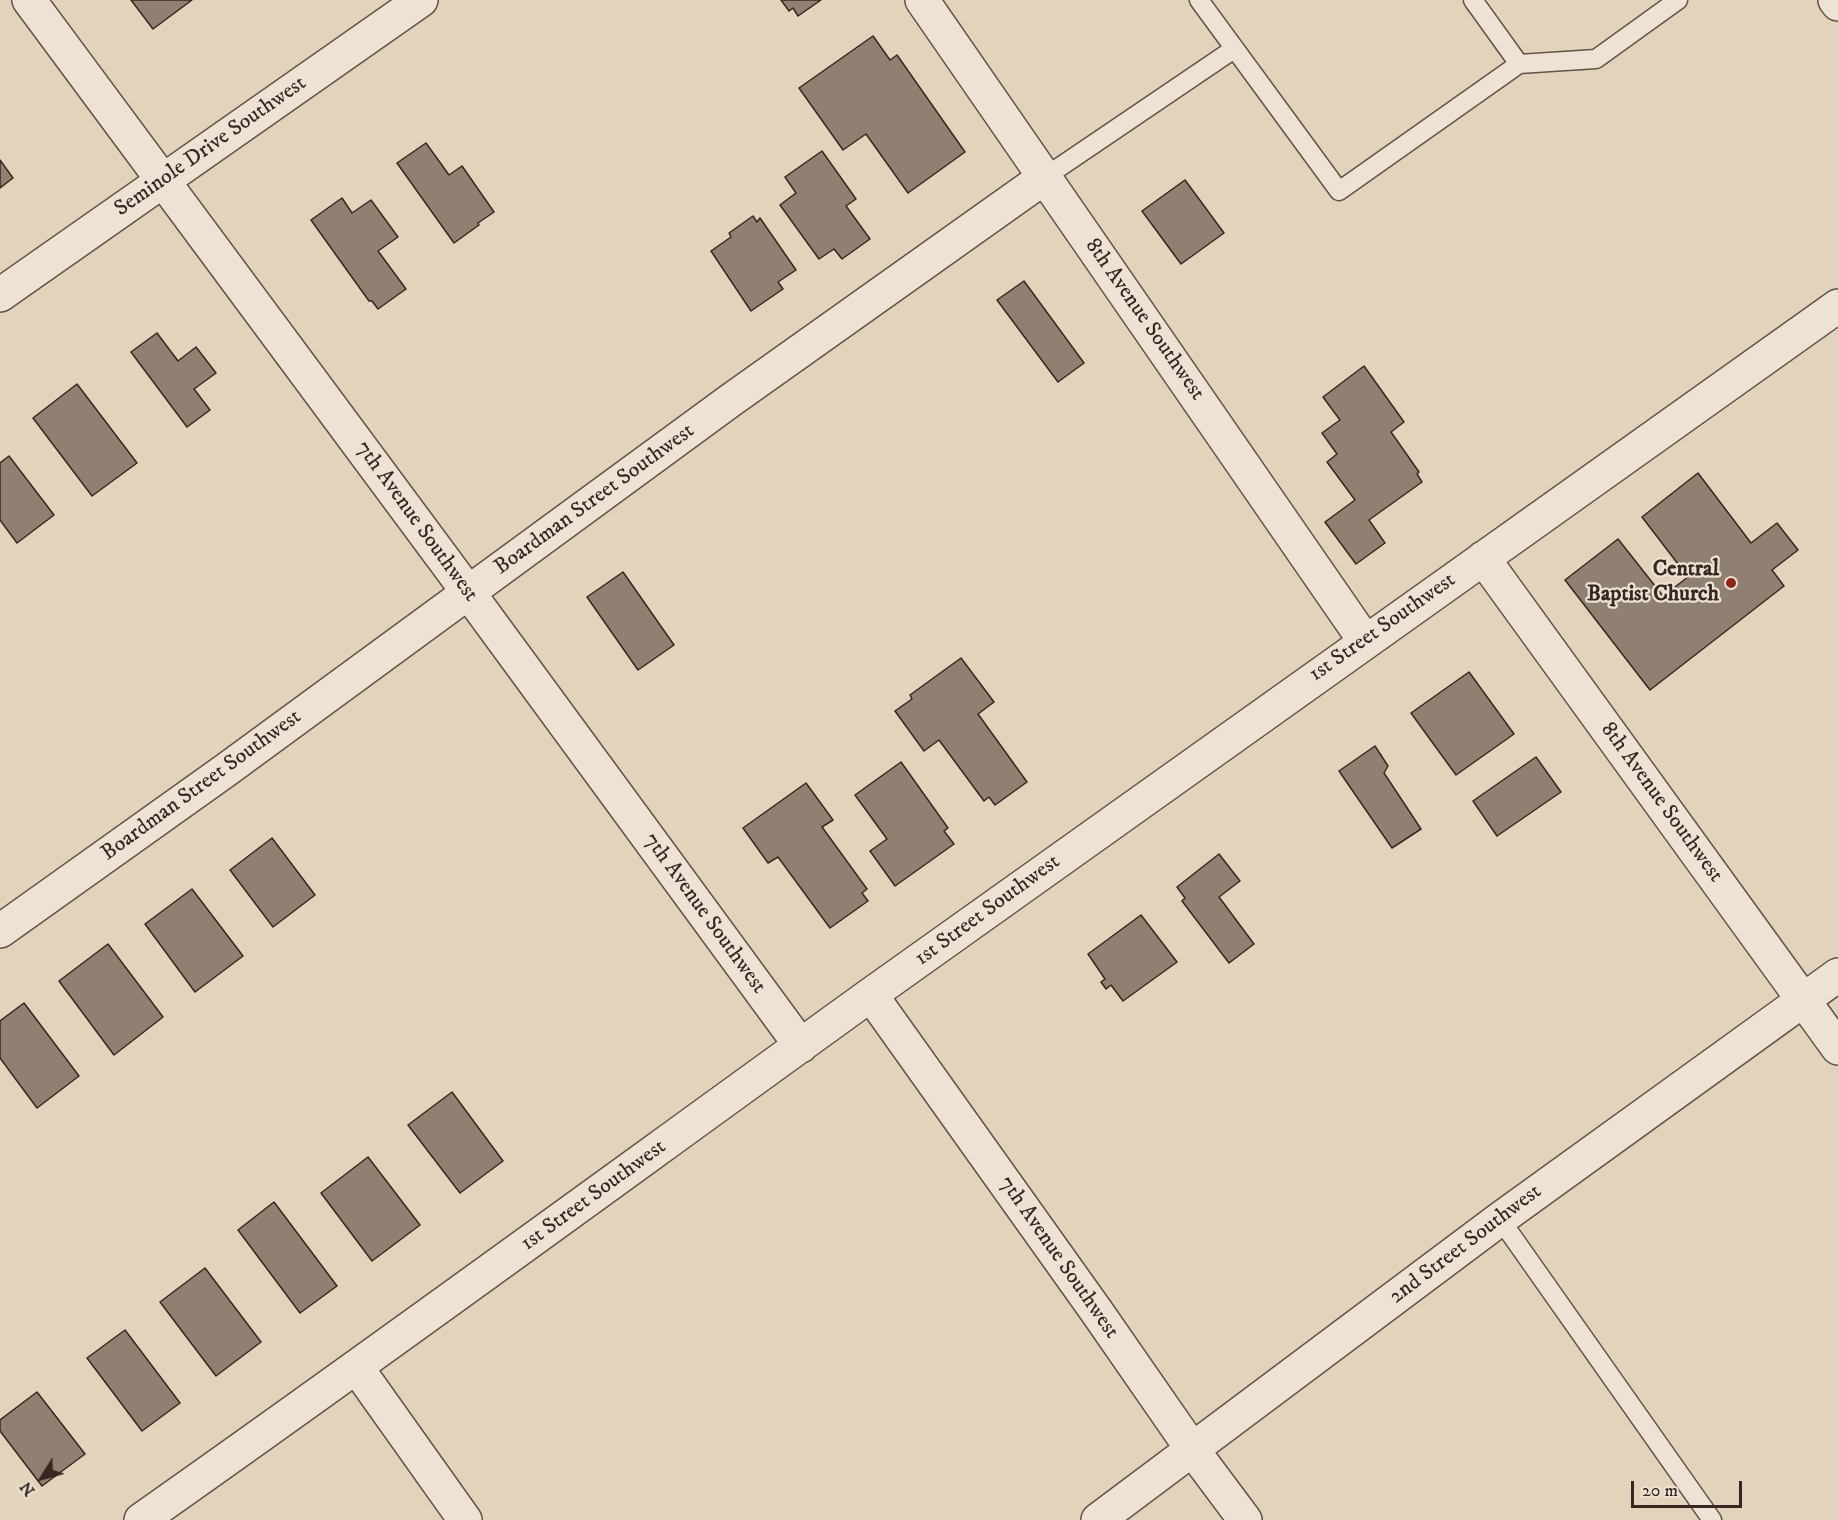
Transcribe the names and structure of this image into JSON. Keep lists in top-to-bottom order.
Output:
{
  "streets": {
    "street": [
      "Seminole Drive Southwest",
      "8th Avenue Southwest",
      "Boardman Street Southwest",
      "7th Avenue Southwest",
      "1st Street Southwest",
      "2nd Street Southwest"
    ]
  },
  "crossings": [
    ["Seminole Drive Southwest", "7th Avenue Southwest"],
    ["8th Avenue Southwest", "Boardman Street Southwest"],
    ["8th Avenue Southwest", "1st Street Southwest"],
    ["8th Avenue Southwest", "2nd Street Southwest"],
    ["Boardman Street Southwest", "7th Avenue Southwest"],
    ["7th Avenue Southwest", "1st Street Southwest"],
    ["7th Avenue Southwest", "2nd Street Southwest"]
  ],
  "places": ["Central Baptist Church"],
  "scale_bar": "20 m",
  "north": "bottom left"
}
